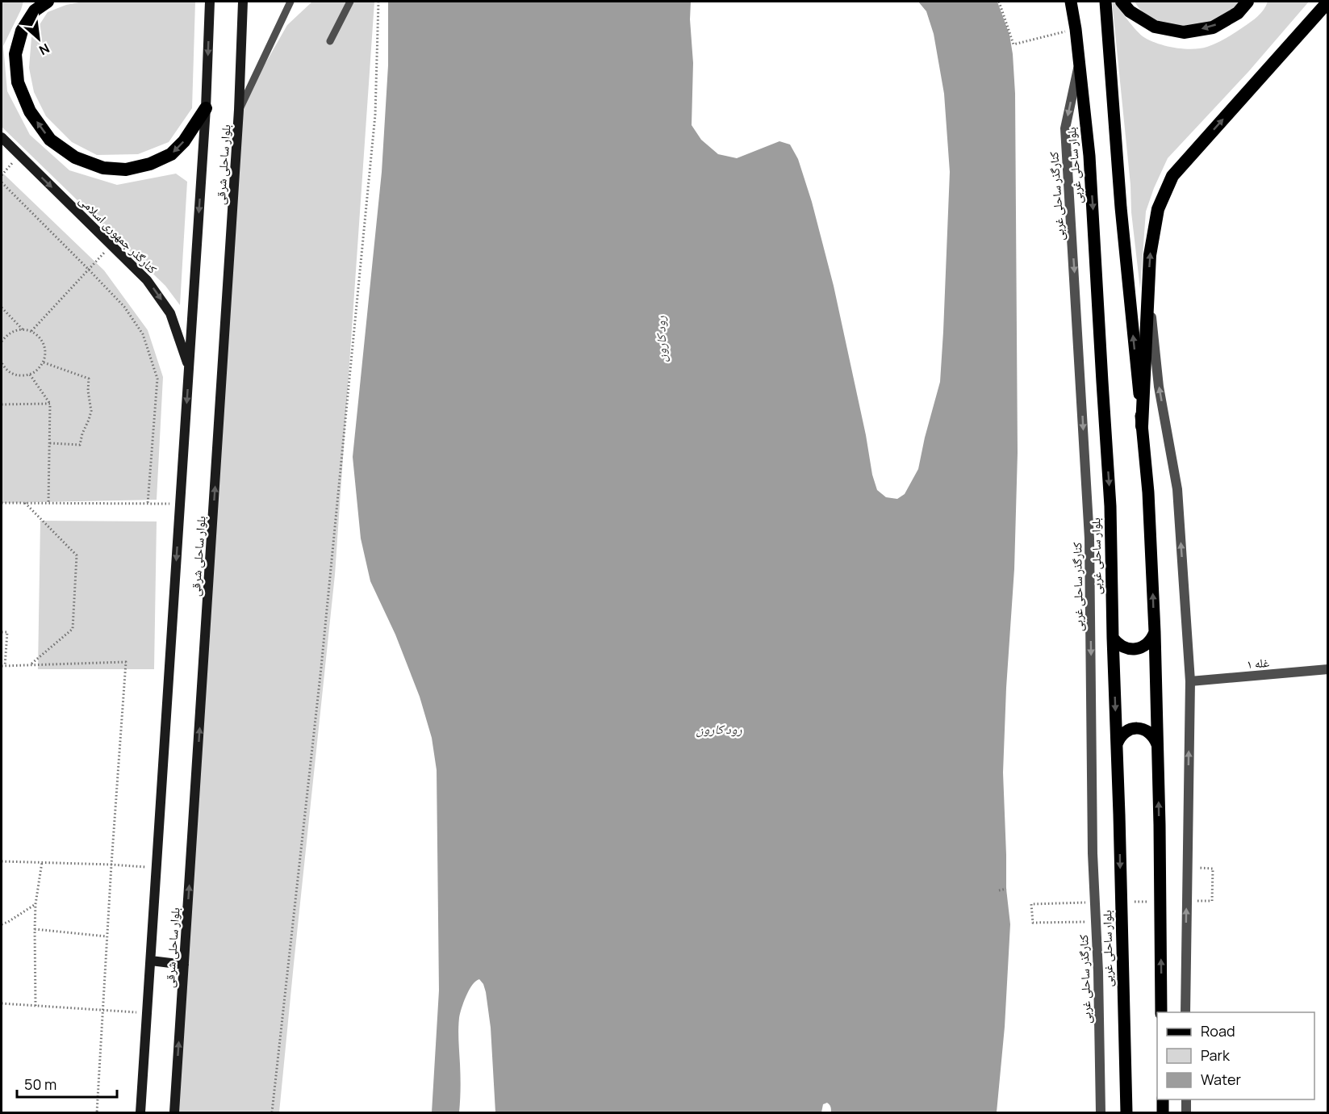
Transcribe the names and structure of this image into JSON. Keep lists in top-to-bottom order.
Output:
{
  "streets": {
    "main road": ["بلوار ساحلی شرقی", "بلوار ساحلی غربی", "کنارگذر جمهوری اسلامی"],
    "street": ["کنارگذر ساحلی غربی", "غله ۱"]
  },
  "crossings": [
    ["بلوار ساحلی شرقی", "کنارگذر جمهوری اسلامی"],
    ["بلوار ساحلی غربی", "کنارگذر ساحلی غربی"]
  ],
  "one_way": ["کنارگذر ساحلی غربی", "کنارگذر جمهوری اسلامی"],
  "water": ["رود کارون"],
  "legend": ["Road", "Park", "Water"],
  "scale_bar": "50 m",
  "north": "bottom right"
}
